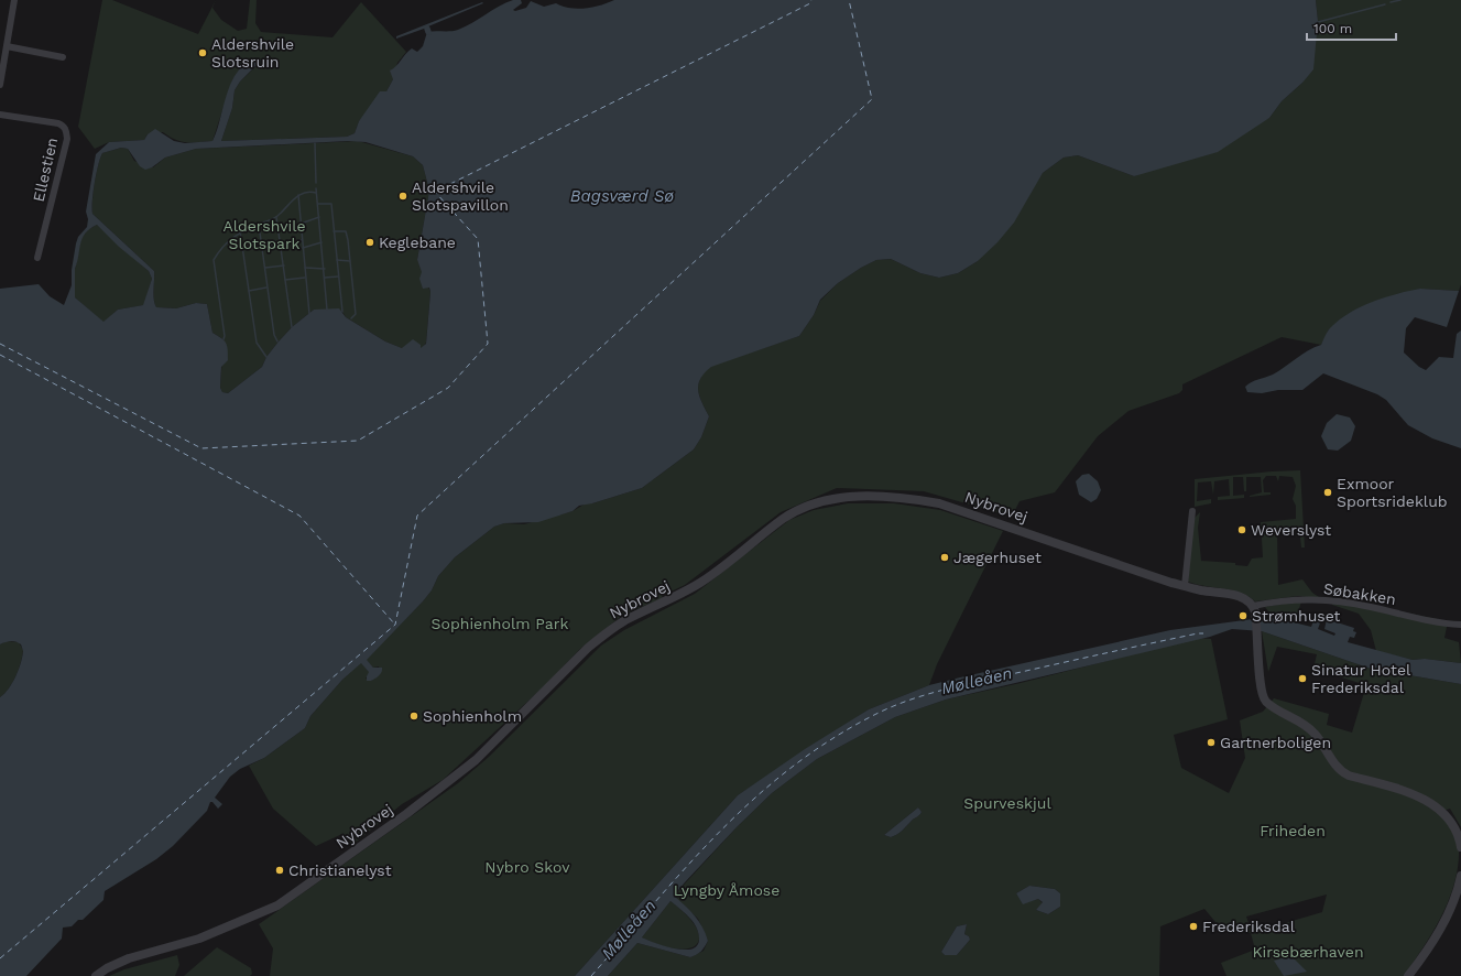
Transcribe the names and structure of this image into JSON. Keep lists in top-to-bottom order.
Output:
{
  "streets": {
    "street": ["Ellestien", "Nybrovej", "Søbakken"]
  },
  "crossings": [
    ["Nybrovej", "Søbakken"]
  ],
  "water": ["Bagsværd Sø", "Mølleåen"],
  "parks": [
    "Aldershvile Slotspark",
    "Sophienholm Park",
    "Spurveskjul",
    "Friheden",
    "Nybro Skov",
    "Lyngby Åmose",
    "Kirsebærhaven"
  ],
  "places": [
    "Aldershvile Slotsruin",
    "Aldershvile Slotspavillon",
    "Keglebane",
    "Exmoor Sportsrideklub",
    "Weverslyst",
    "Jægerhuset",
    "Strømhuset",
    "Sinatur Hotel Frederiksdal",
    "Sophienholm",
    "Gartnerboligen",
    "Christianelyst",
    "Frederiksdal"
  ],
  "scale_bar": "100 m"
}
